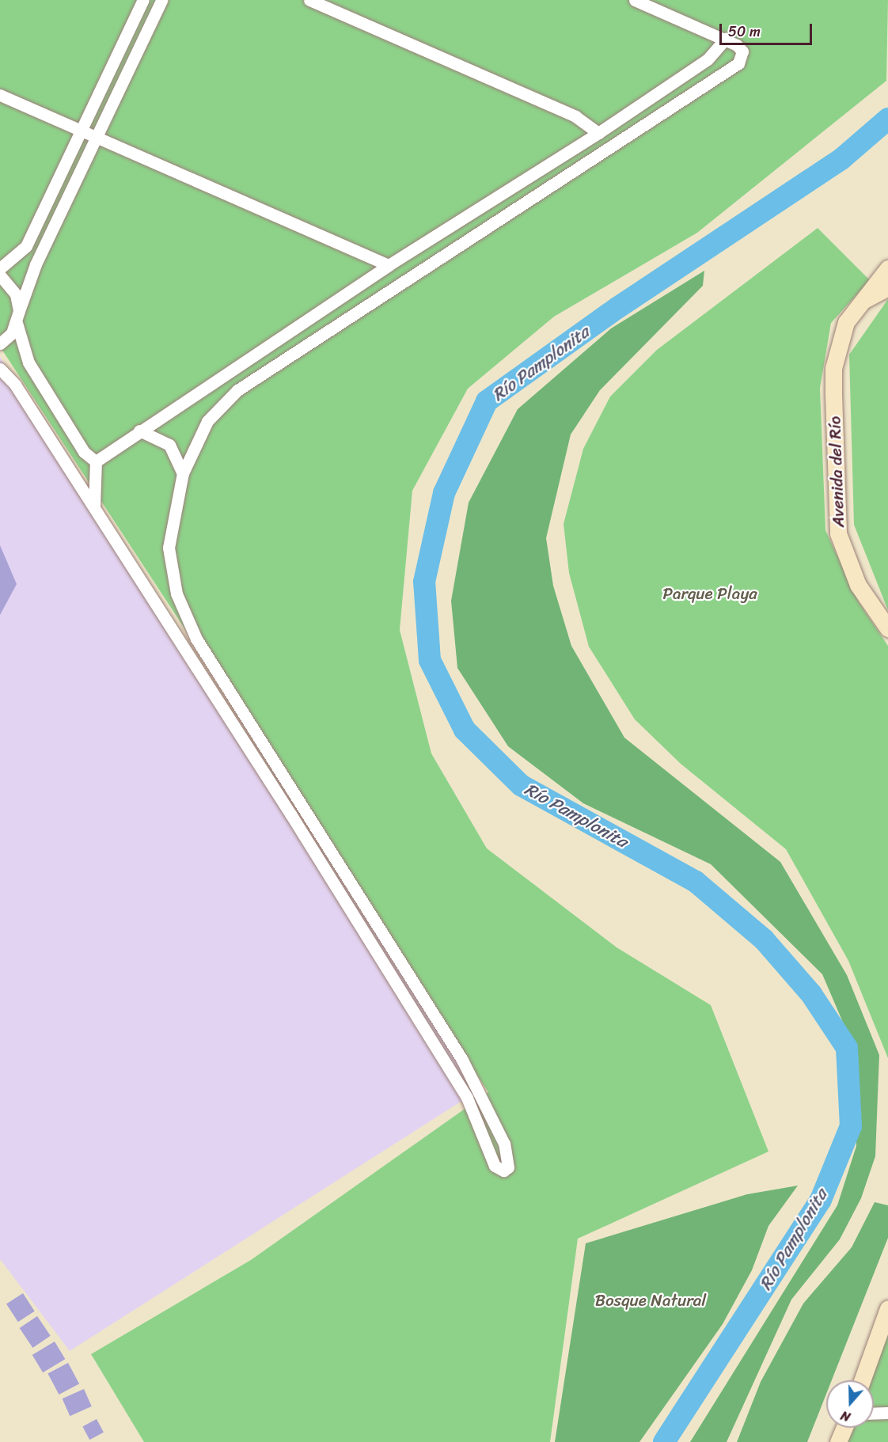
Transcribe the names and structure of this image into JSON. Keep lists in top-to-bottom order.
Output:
{
  "streets": {
    "main road": ["Avenida del Río"]
  },
  "water": ["Río Pamplonita"],
  "parks": ["Parque Playa", "Bosque Natural"],
  "scale_bar": "50 m",
  "north": "bottom"
}
